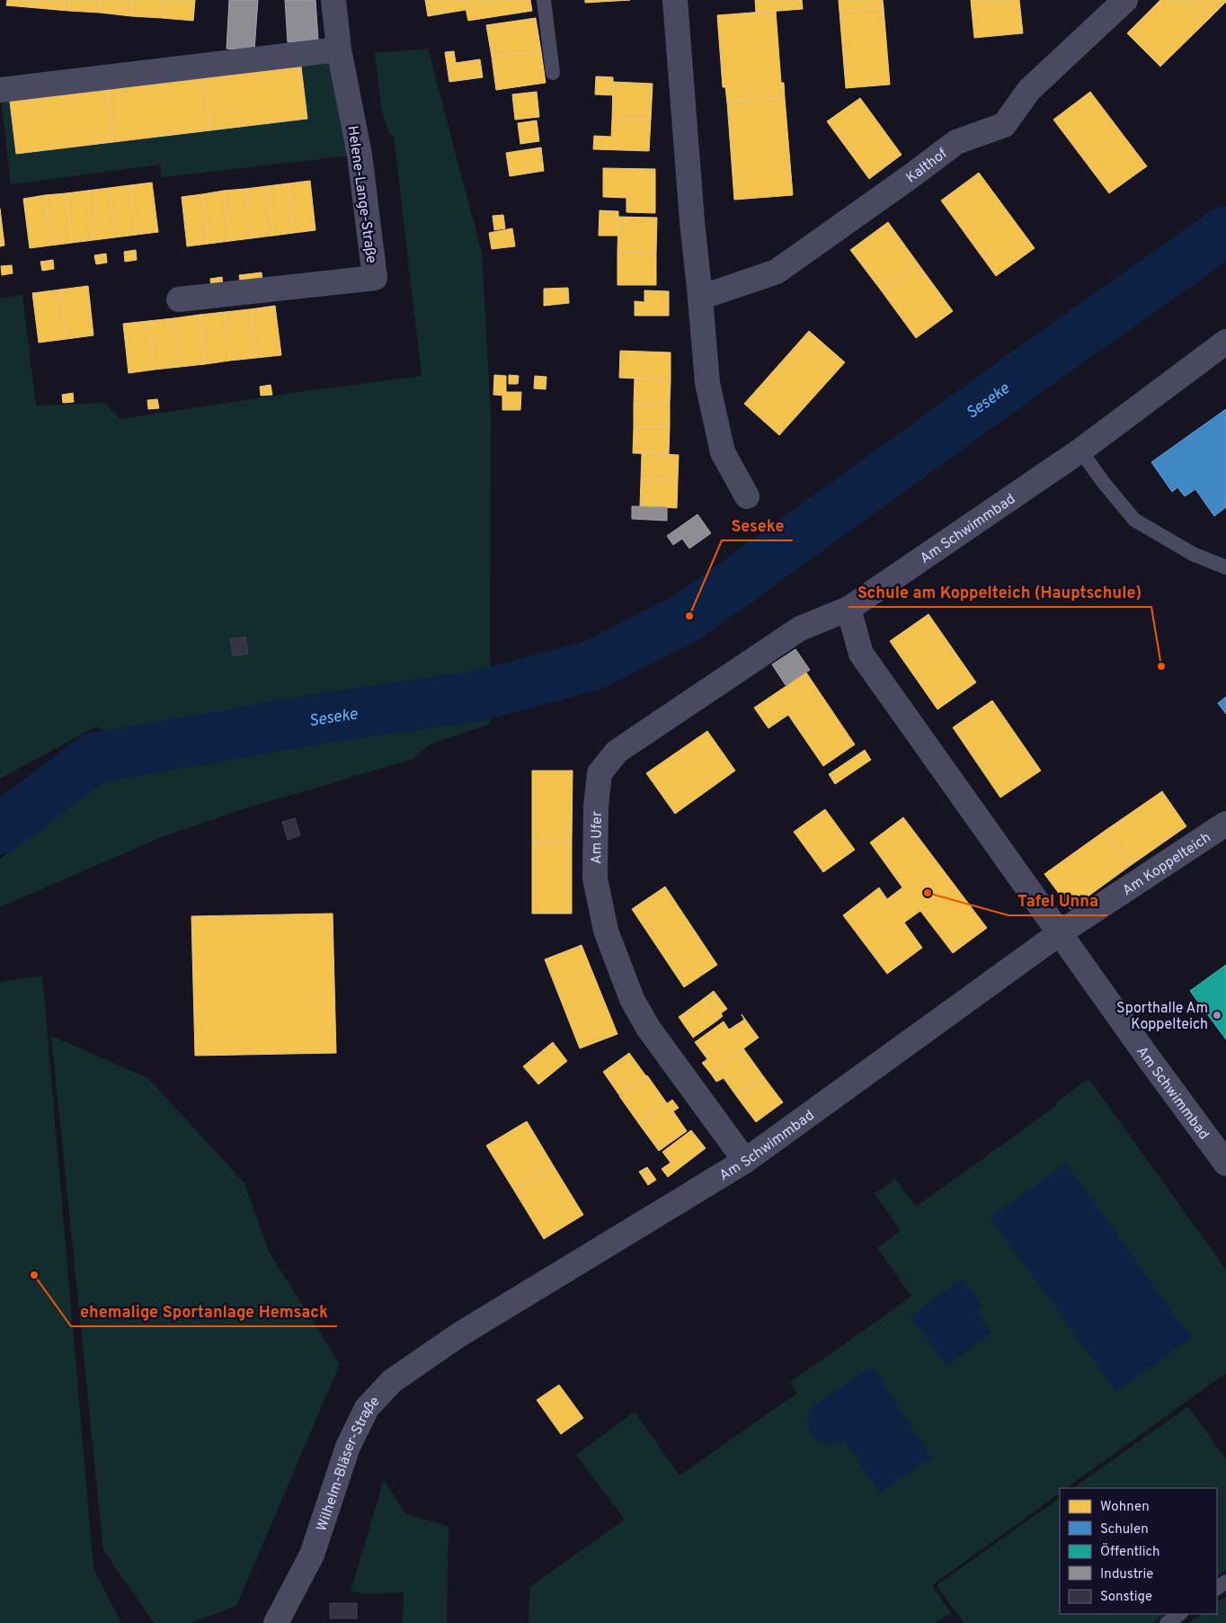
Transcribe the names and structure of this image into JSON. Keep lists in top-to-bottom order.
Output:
{
  "streets": {
    "street": [
      "Kalthof",
      "Helene-Lange-Straße",
      "Am Schwimmbad",
      "Am Ufer",
      "Am Koppelteich",
      "Wilhelm-Bläser-Straße"
    ]
  },
  "crossings": [
    ["Am Schwimmbad", "Am Ufer"],
    ["Am Schwimmbad", "Am Koppelteich"],
    ["Am Schwimmbad", "Wilhelm-Bläser-Straße"]
  ],
  "water": ["Seseke"],
  "places": [
    "Seseke",
    "Schule am Koppelteich (Hauptschule)",
    "Tafel Unna",
    "Sporthalle Am Koppelteich",
    "ehemalige Sportanlage Hemsack"
  ],
  "legend": [
    "Wohnen",
    "Schulen",
    "Öffentlich",
    "Industrie",
    "Sonstige"
  ]
}
